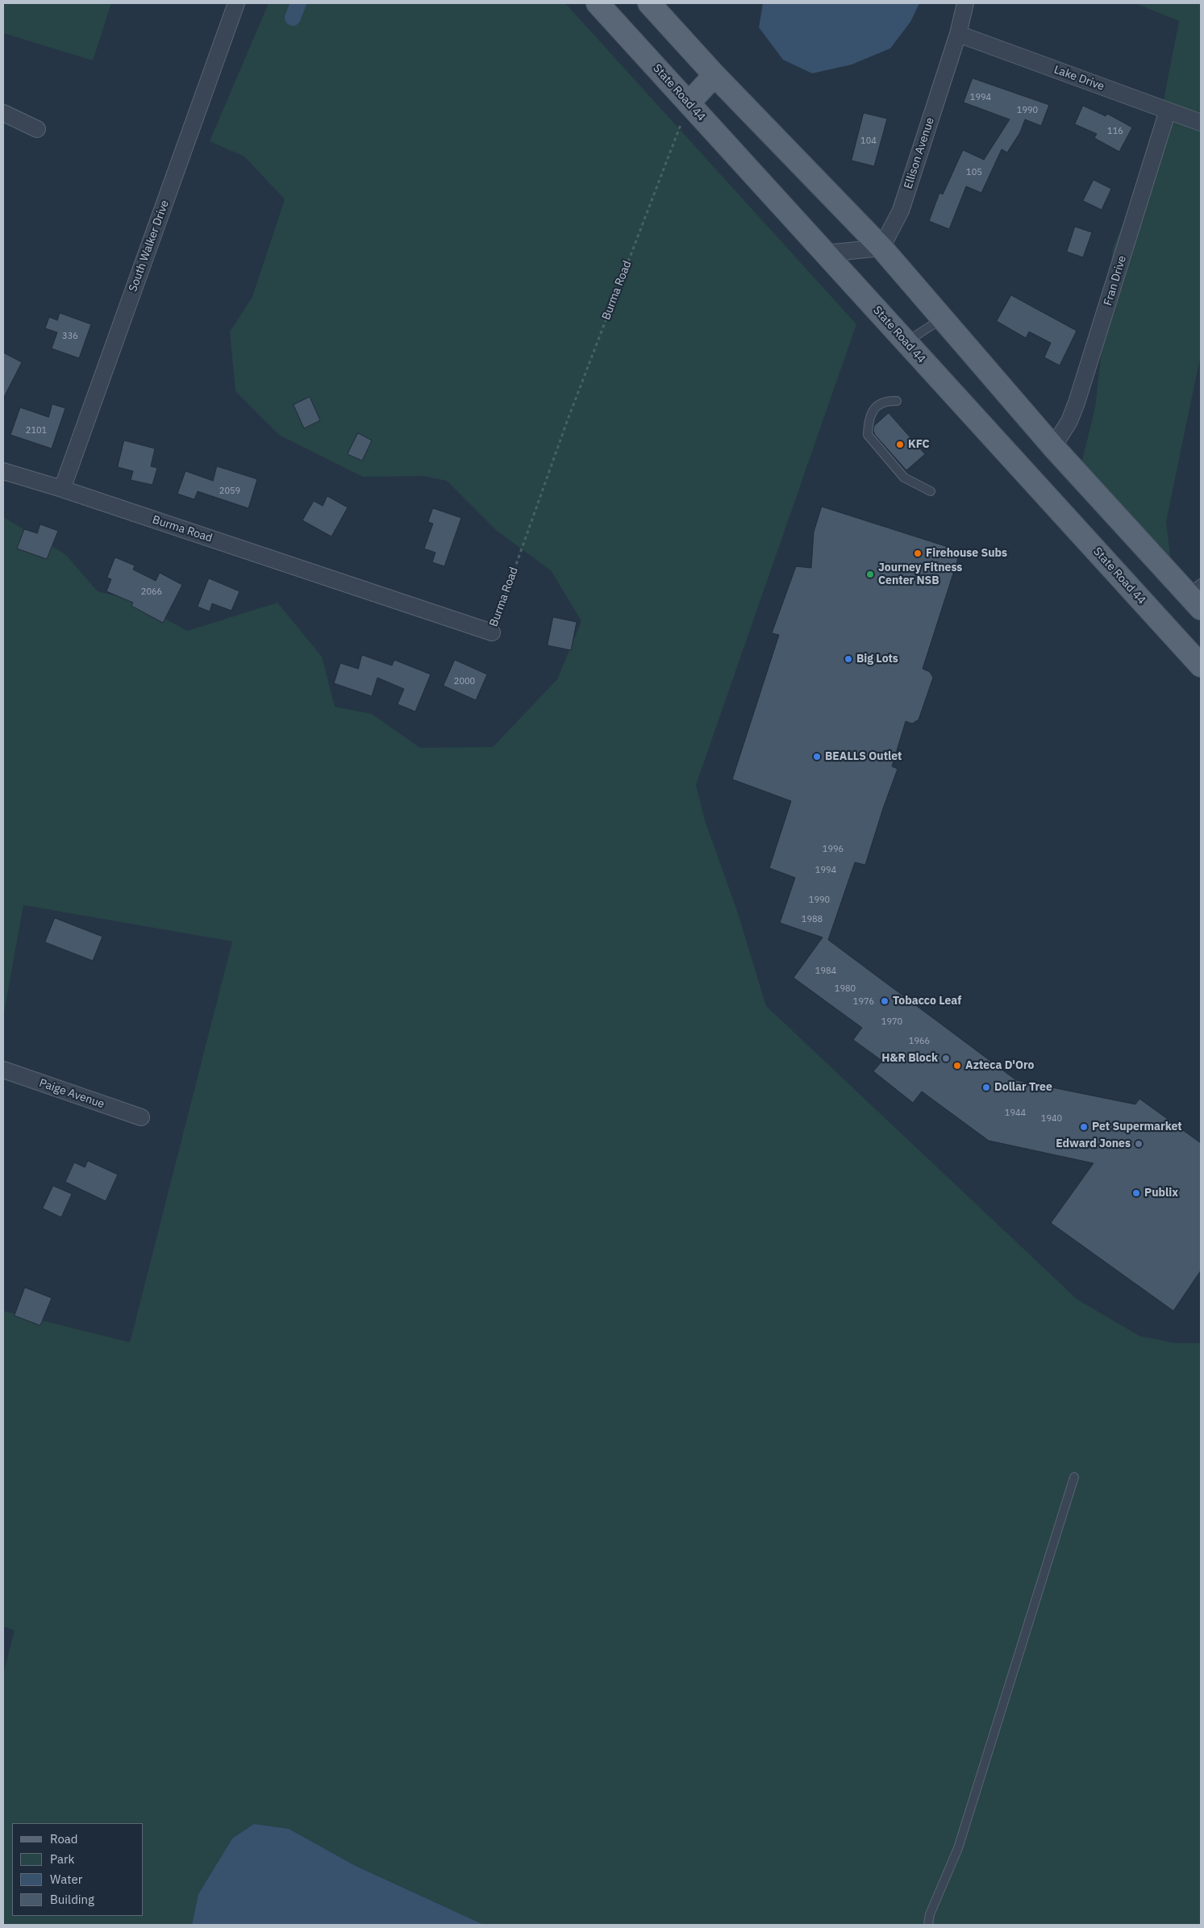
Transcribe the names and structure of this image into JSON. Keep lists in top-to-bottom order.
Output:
{
  "streets": {
    "main road": ["State Road 44"],
    "street": [
      "Lake Drive",
      "Ellison Avenue",
      "South Walker Drive",
      "Fran Drive",
      "Burma Road",
      "Paige Avenue"
    ]
  },
  "crossings": [
    ["Lake Drive", "Ellison Avenue"],
    ["Lake Drive", "Fran Drive"],
    ["State Road 44", "Burma Road"],
    ["South Walker Drive", "Burma Road"]
  ],
  "places": [
    "KFC",
    "Firehouse Subs",
    "Journey Fitness Center NSB",
    "Big Lots",
    "BEALLS Outlet",
    "Tobacco Leaf",
    "H&R Block",
    "Azteca D'Oro",
    "Dollar Tree",
    "Pet Supermarket",
    "Edward Jones",
    "Publix"
  ],
  "house_numbers": [
    "1994",
    "1990",
    "116",
    "104",
    "105",
    "336",
    "2101",
    "2059",
    "2066",
    "2000",
    "1996",
    "1994",
    "1990",
    "1988",
    "1984",
    "1980",
    "1976",
    "1970",
    "1966",
    "1944",
    "1940"
  ],
  "legend": [
    "Road",
    "Park",
    "Water",
    "Building"
  ]
}
